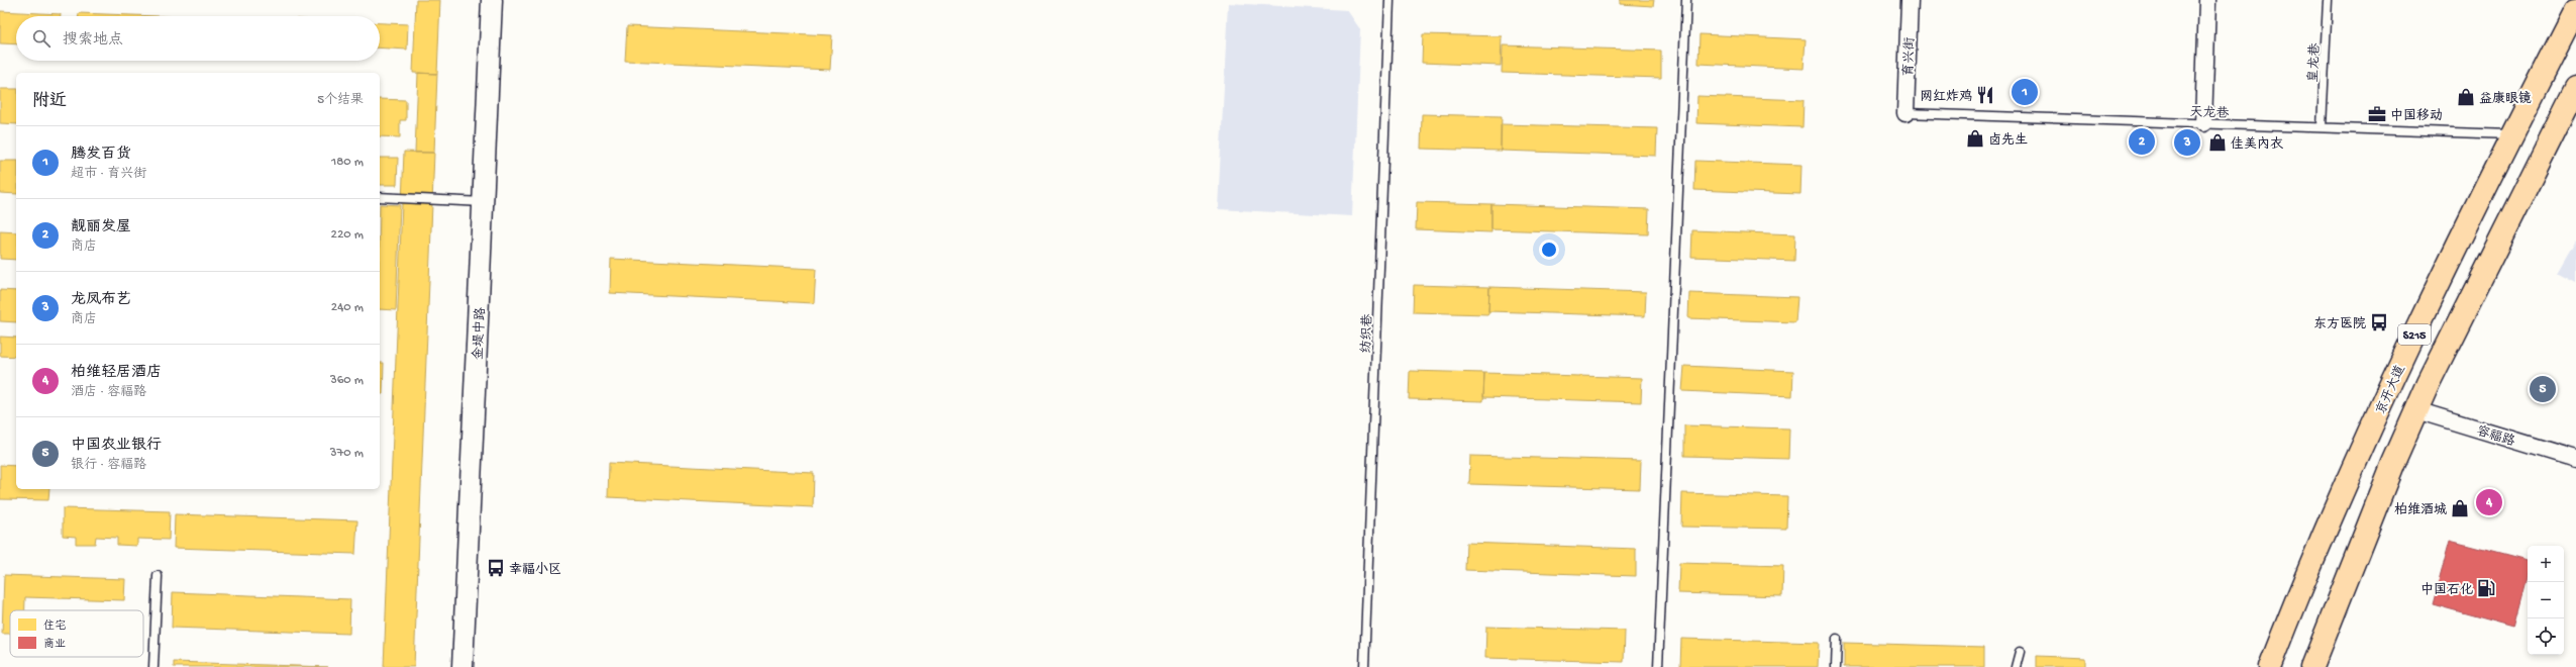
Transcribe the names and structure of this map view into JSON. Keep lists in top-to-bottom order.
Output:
{
  "streets": {
    "main road": ["S215", "京开大道"],
    "street": ["育兴街", "金堤中路", "容福路"],
    "lane": ["皇龙巷", "天龙巷", "纺织巷"]
  },
  "crossings": [
    ["育兴街", "天龙巷"],
    ["皇龙巷", "天龙巷"],
    ["天龙巷", "京开大道"],
    ["S215", "容福路"]
  ],
  "places": {
    "restaurant": ["网红炸鸡"],
    "shop": [
      "益康眼镜",
      "卤先生",
      "佳美内衣",
      "柏维酒城"
    ],
    "office": ["中国移动"],
    "bus stop": ["东方医院", "幸福小区"],
    "fuel station": ["中国石化"]
  },
  "legend": ["住宅", "商业"],
  "page": {
    "search": "搜索地点",
    "heading": ["附近", "5个结果"],
    "pins": [
      "1",
      "2",
      "3",
      "5",
      "4"
    ],
    "list": [
      {
        "mark": "1",
        "name": "腾发百货",
        "note": "超市 · 育兴街",
        "value": "180 m"
      },
      {
        "mark": "2",
        "name": "靓丽发屋",
        "note": "商店",
        "value": "220 m"
      },
      {
        "mark": "3",
        "name": "龙凤布艺",
        "note": "商店",
        "value": "240 m"
      },
      {
        "mark": "4",
        "name": "柏维轻居酒店",
        "note": "酒店 · 容福路",
        "value": "360 m"
      },
      {
        "mark": "5",
        "name": "中国农业银行",
        "note": "银行 · 容福路",
        "value": "370 m"
      }
    ],
    "map_buttons": ["+", "−"]
  }
}
